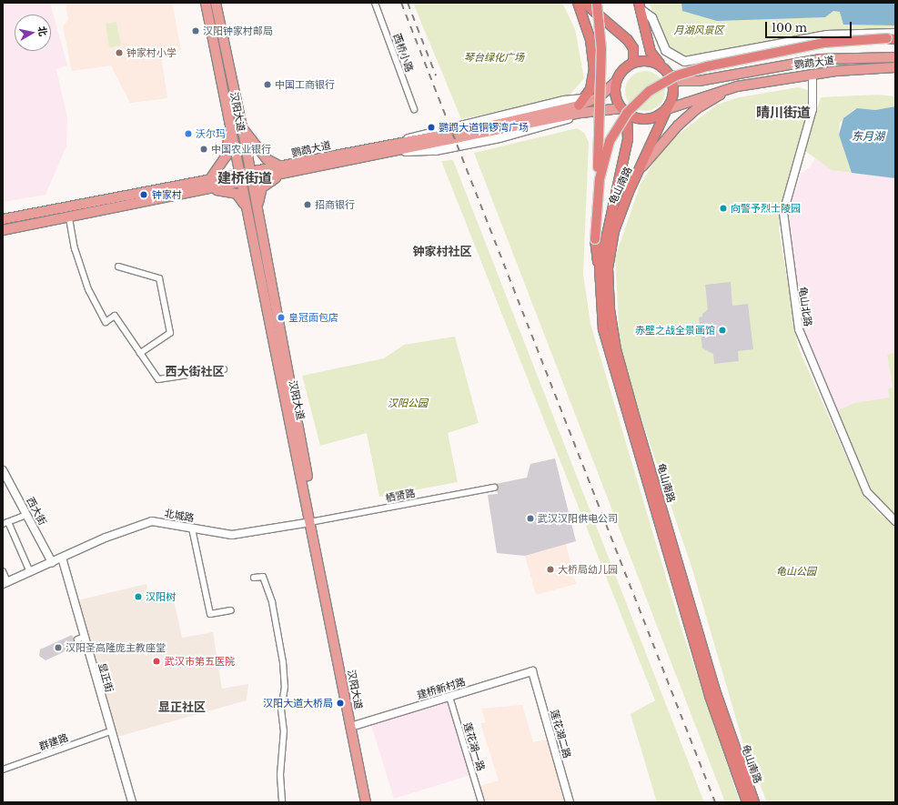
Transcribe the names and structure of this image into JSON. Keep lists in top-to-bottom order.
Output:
{
  "streets": {
    "highway": ["龟山南路"],
    "main road": ["鹦鹉大道", "汉阳大道"],
    "street": [
      "西桥小路",
      "龟山北路",
      "栖贤路",
      "西大街",
      "北城路",
      "显正街",
      "建桥新村路",
      "莲花湖二路",
      "群建路",
      "莲花湖一路"
    ]
  },
  "crossings": [
    ["鹦鹉大道", "汉阳大道"],
    ["鹦鹉大道", "龟山南路"],
    ["鹦鹉大道", "龟山北路"],
    ["汉阳大道", "栖贤路"],
    ["汉阳大道", "北城路"],
    ["汉阳大道", "建桥新村路"],
    ["栖贤路", "北城路"],
    ["西大街", "北城路"],
    ["北城路", "显正街"],
    ["显正街", "群建路"],
    ["建桥新村路", "莲花湖二路"],
    ["建桥新村路", "莲花湖一路"]
  ],
  "districts": [
    "晴川街道",
    "建桥街道",
    "钟家村社区",
    "西大街社区",
    "显正社区"
  ],
  "water": ["东月湖"],
  "parks": [
    "月湖风景区",
    "琴台绿化广场",
    "汉阳公园",
    "龟山公园"
  ],
  "places": [
    "汉阳钟家村邮局",
    "钟家村小学",
    "中国工商银行",
    "鹦鹉大道铜锣湾广场",
    "沃尔玛",
    "中国农业银行",
    "钟家村",
    "招商银行",
    "向警予烈士陵园",
    "皇冠面包店",
    "赤壁之战全景画馆",
    "武汉汉阳供电公司",
    "大桥局幼儿园",
    "汉阳树",
    "汉阳圣高隆庞主教座堂",
    "武汉市第五医院",
    "汉阳大道大桥局"
  ],
  "scale_bar": "100 m",
  "north": "right"
}
